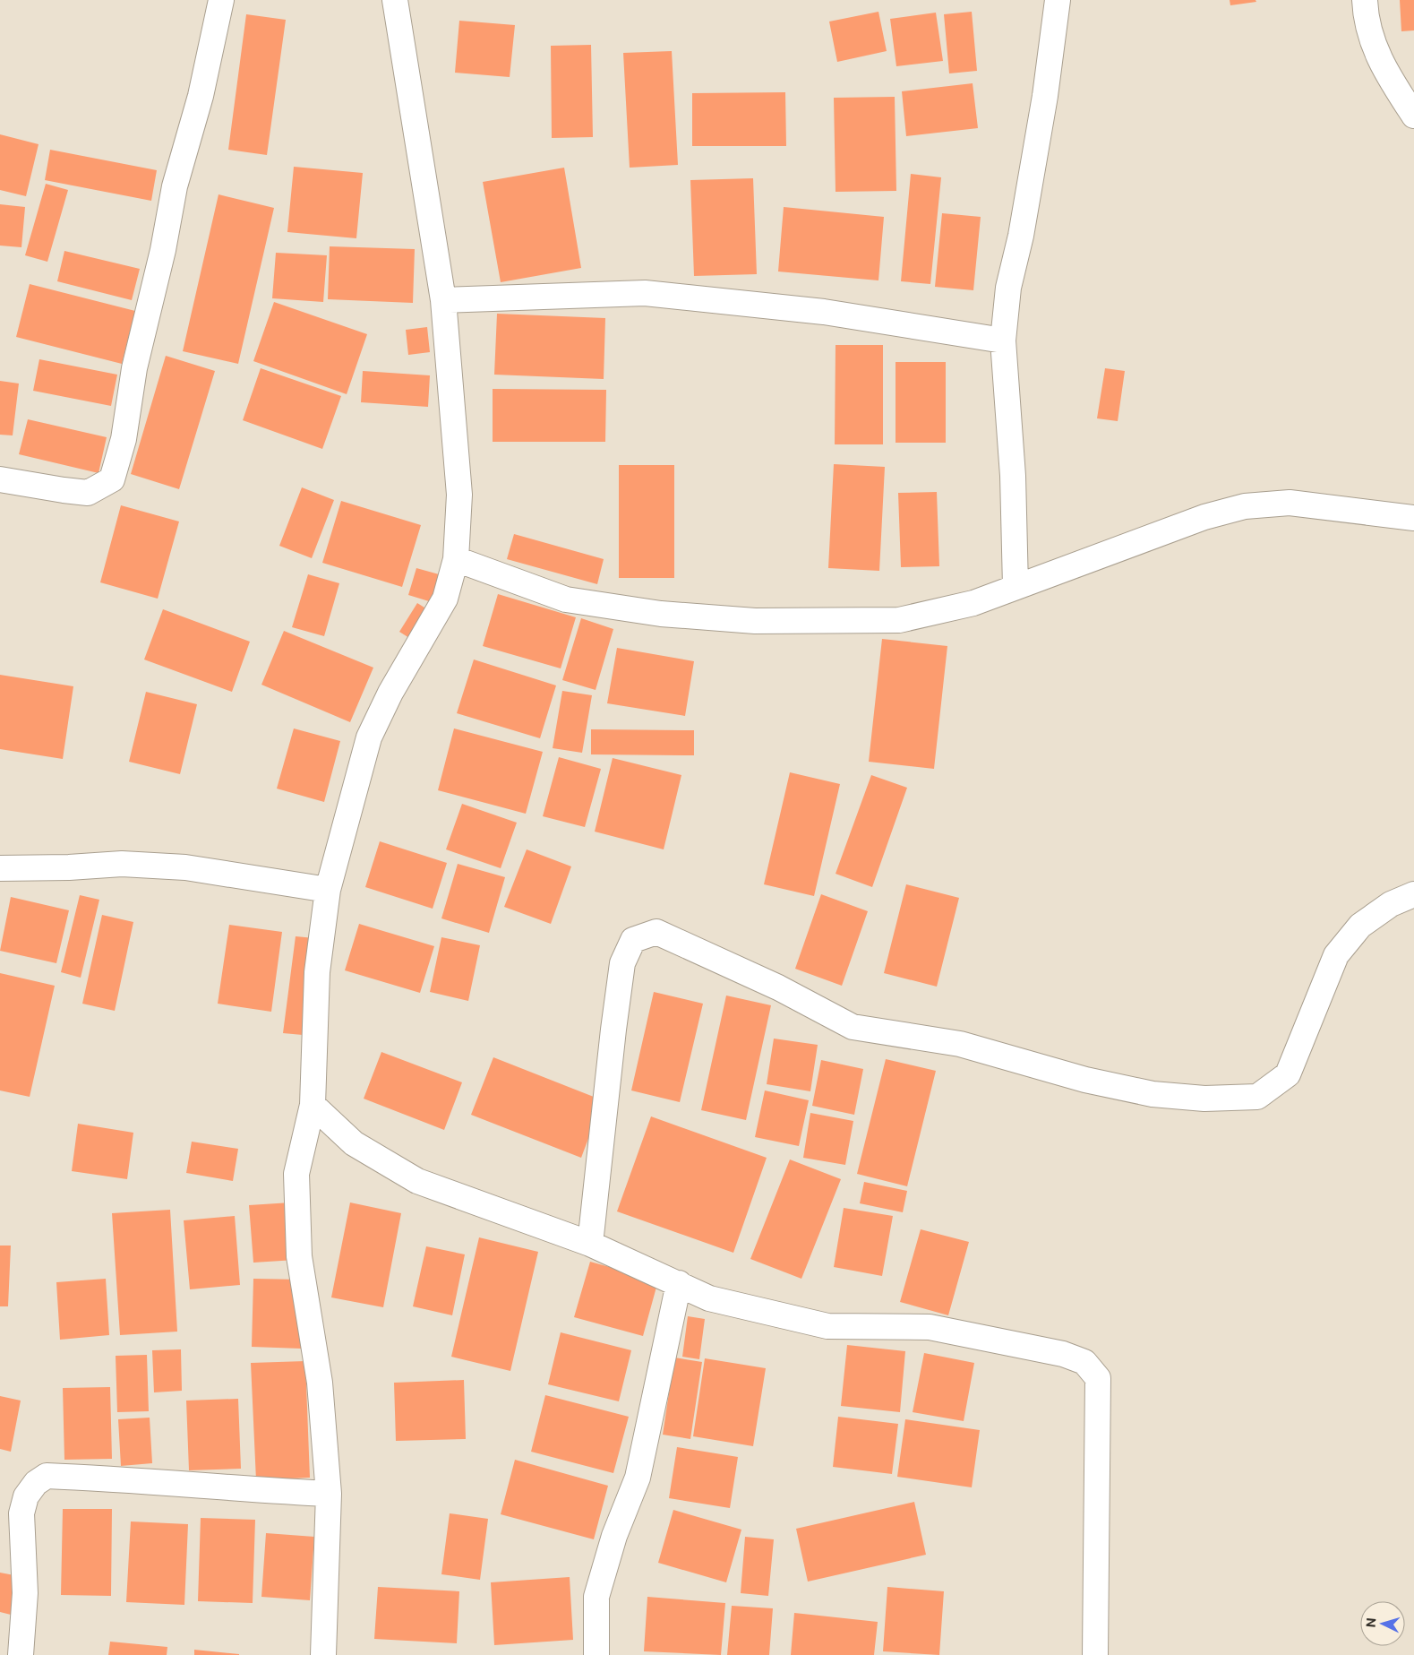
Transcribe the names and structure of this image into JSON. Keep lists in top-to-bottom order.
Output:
{
  "north": "left"
}
